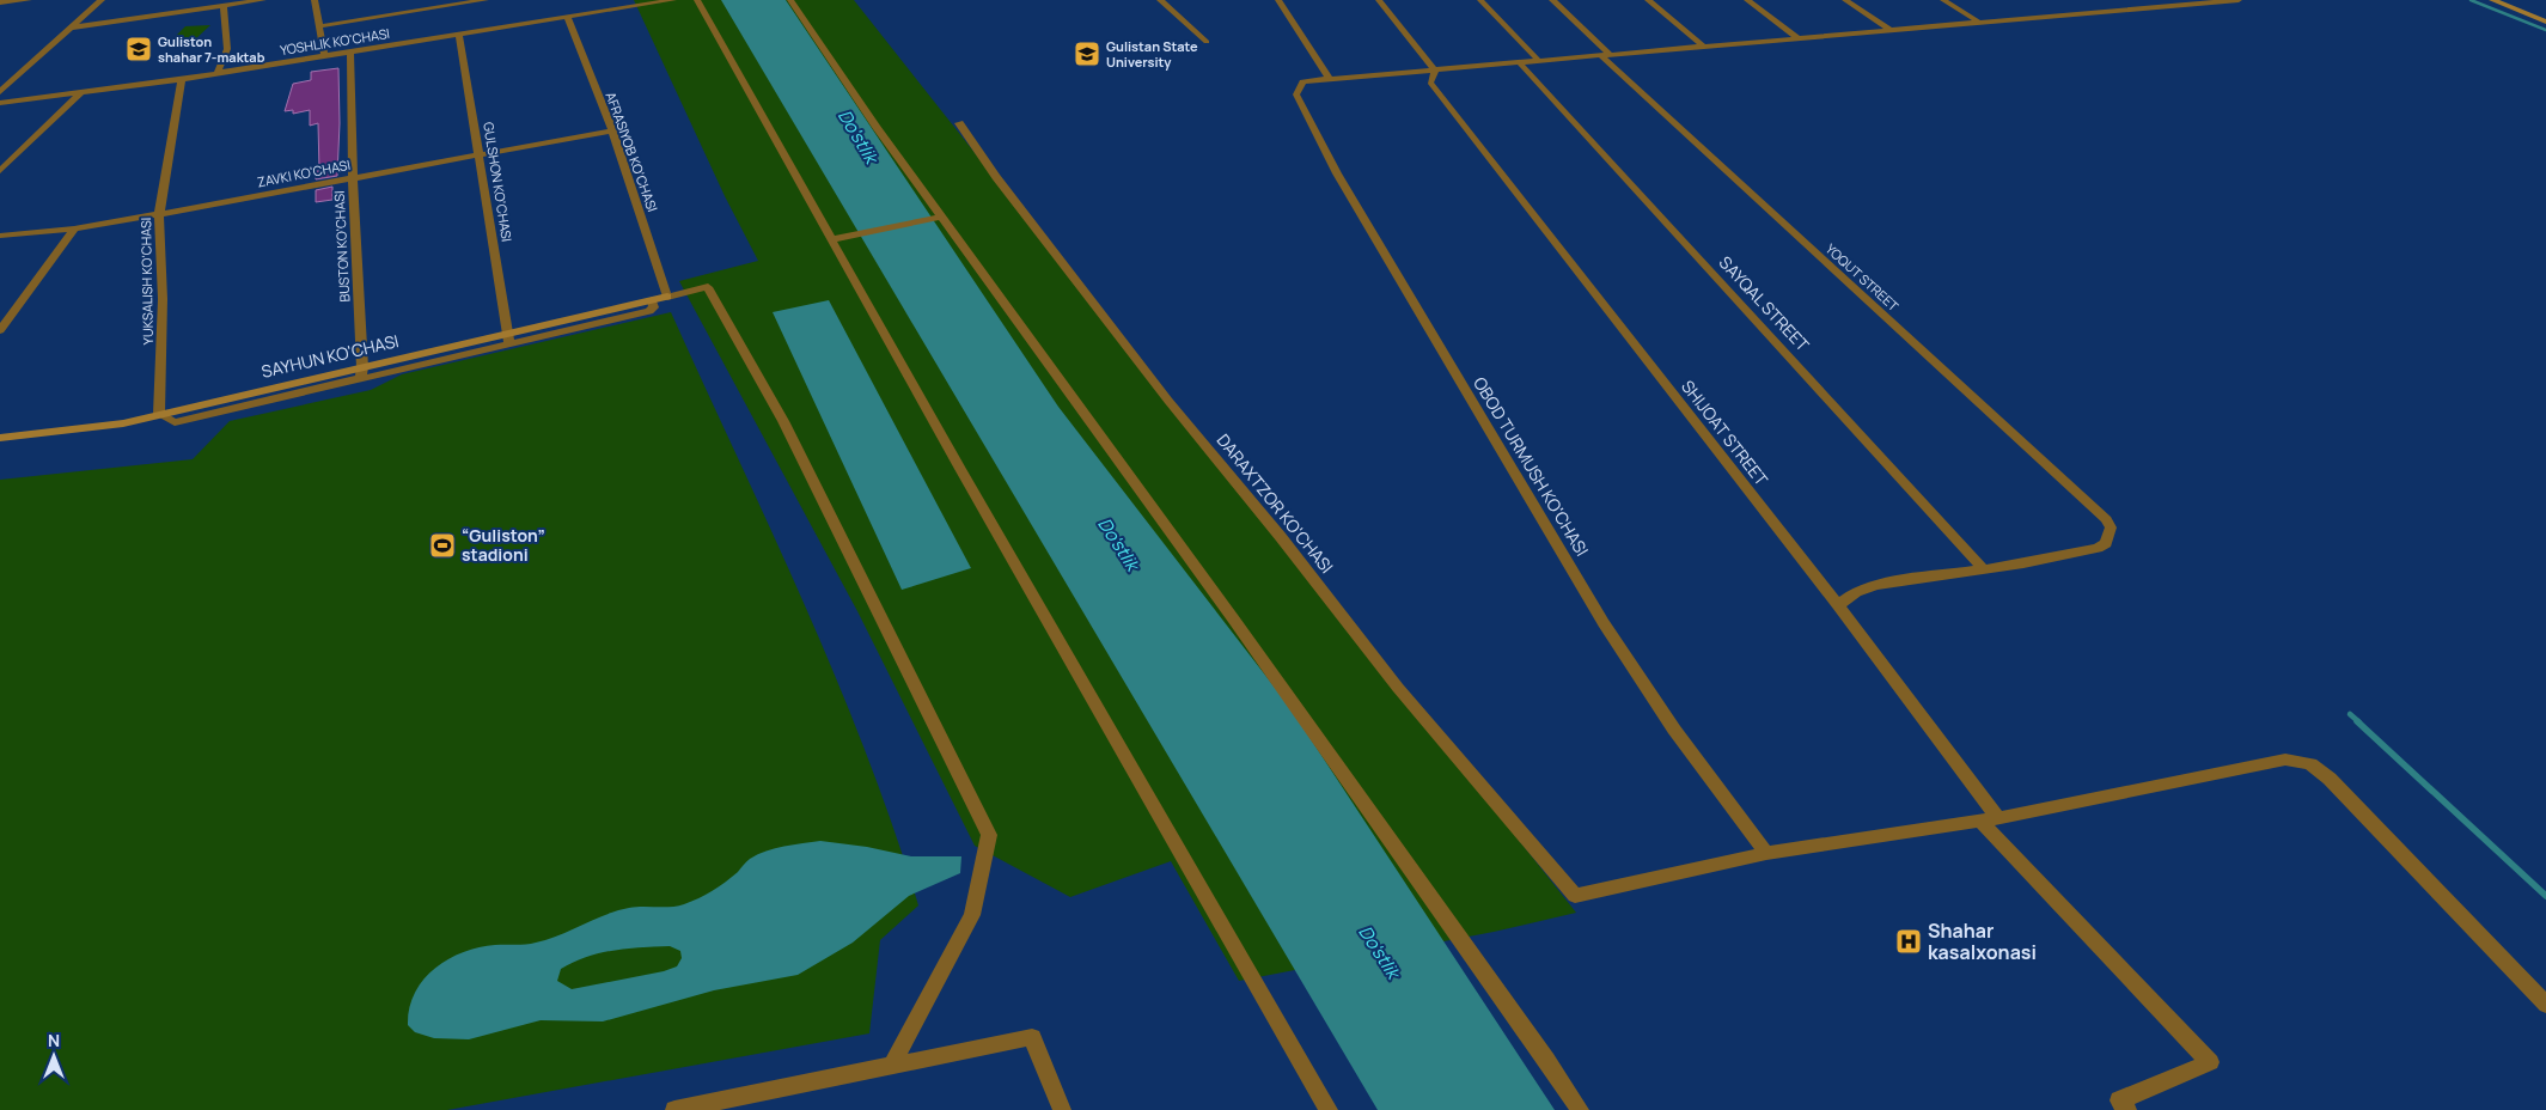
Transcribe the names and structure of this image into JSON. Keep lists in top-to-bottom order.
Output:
{
  "streets": {
    "street": [
      "YOSHLIK KO'CHASI",
      "AFRASIYOB KO'CHASI",
      "ZAVKI KO'CHASI",
      "GULSHON KO'CHASI",
      "BUSTON KO'CHASI",
      "YOQUT STREET",
      "YUKSALISH KO'CHASI",
      "SAYQAL STREET",
      "SAYHUN KO'CHASI",
      "SHIJOAT STREET",
      "OBOD TURMUSH KO'CHASI",
      "DARAXTZOR KO'CHASI"
    ]
  },
  "crossings": [
    ["YOSHLIK KO'CHASI", "AFRASIYOB KO'CHASI"],
    ["YOSHLIK KO'CHASI", "GULSHON KO'CHASI"],
    ["YOSHLIK KO'CHASI", "BUSTON KO'CHASI"],
    ["YOSHLIK KO'CHASI", "YUKSALISH KO'CHASI"],
    ["AFRASIYOB KO'CHASI", "ZAVKI KO'CHASI"],
    ["AFRASIYOB KO'CHASI", "SAYHUN KO'CHASI"],
    ["ZAVKI KO'CHASI", "GULSHON KO'CHASI"],
    ["ZAVKI KO'CHASI", "BUSTON KO'CHASI"],
    ["ZAVKI KO'CHASI", "YUKSALISH KO'CHASI"],
    ["GULSHON KO'CHASI", "SAYHUN KO'CHASI"],
    ["BUSTON KO'CHASI", "SAYHUN KO'CHASI"],
    ["YOQUT STREET", "SAYQAL STREET"],
    ["YUKSALISH KO'CHASI", "SAYHUN KO'CHASI"],
    ["OBOD TURMUSH KO'CHASI", "DARAXTZOR KO'CHASI"]
  ],
  "water": ["Do'stlik"],
  "places": {
    "school or university": ["Guliston shahar 7-maktab", "Gulistan State University"],
    "sports": ["“Guliston” stadioni"],
    "hospital": ["Shahar kasalxonasi"]
  },
  "north": "top"
}
